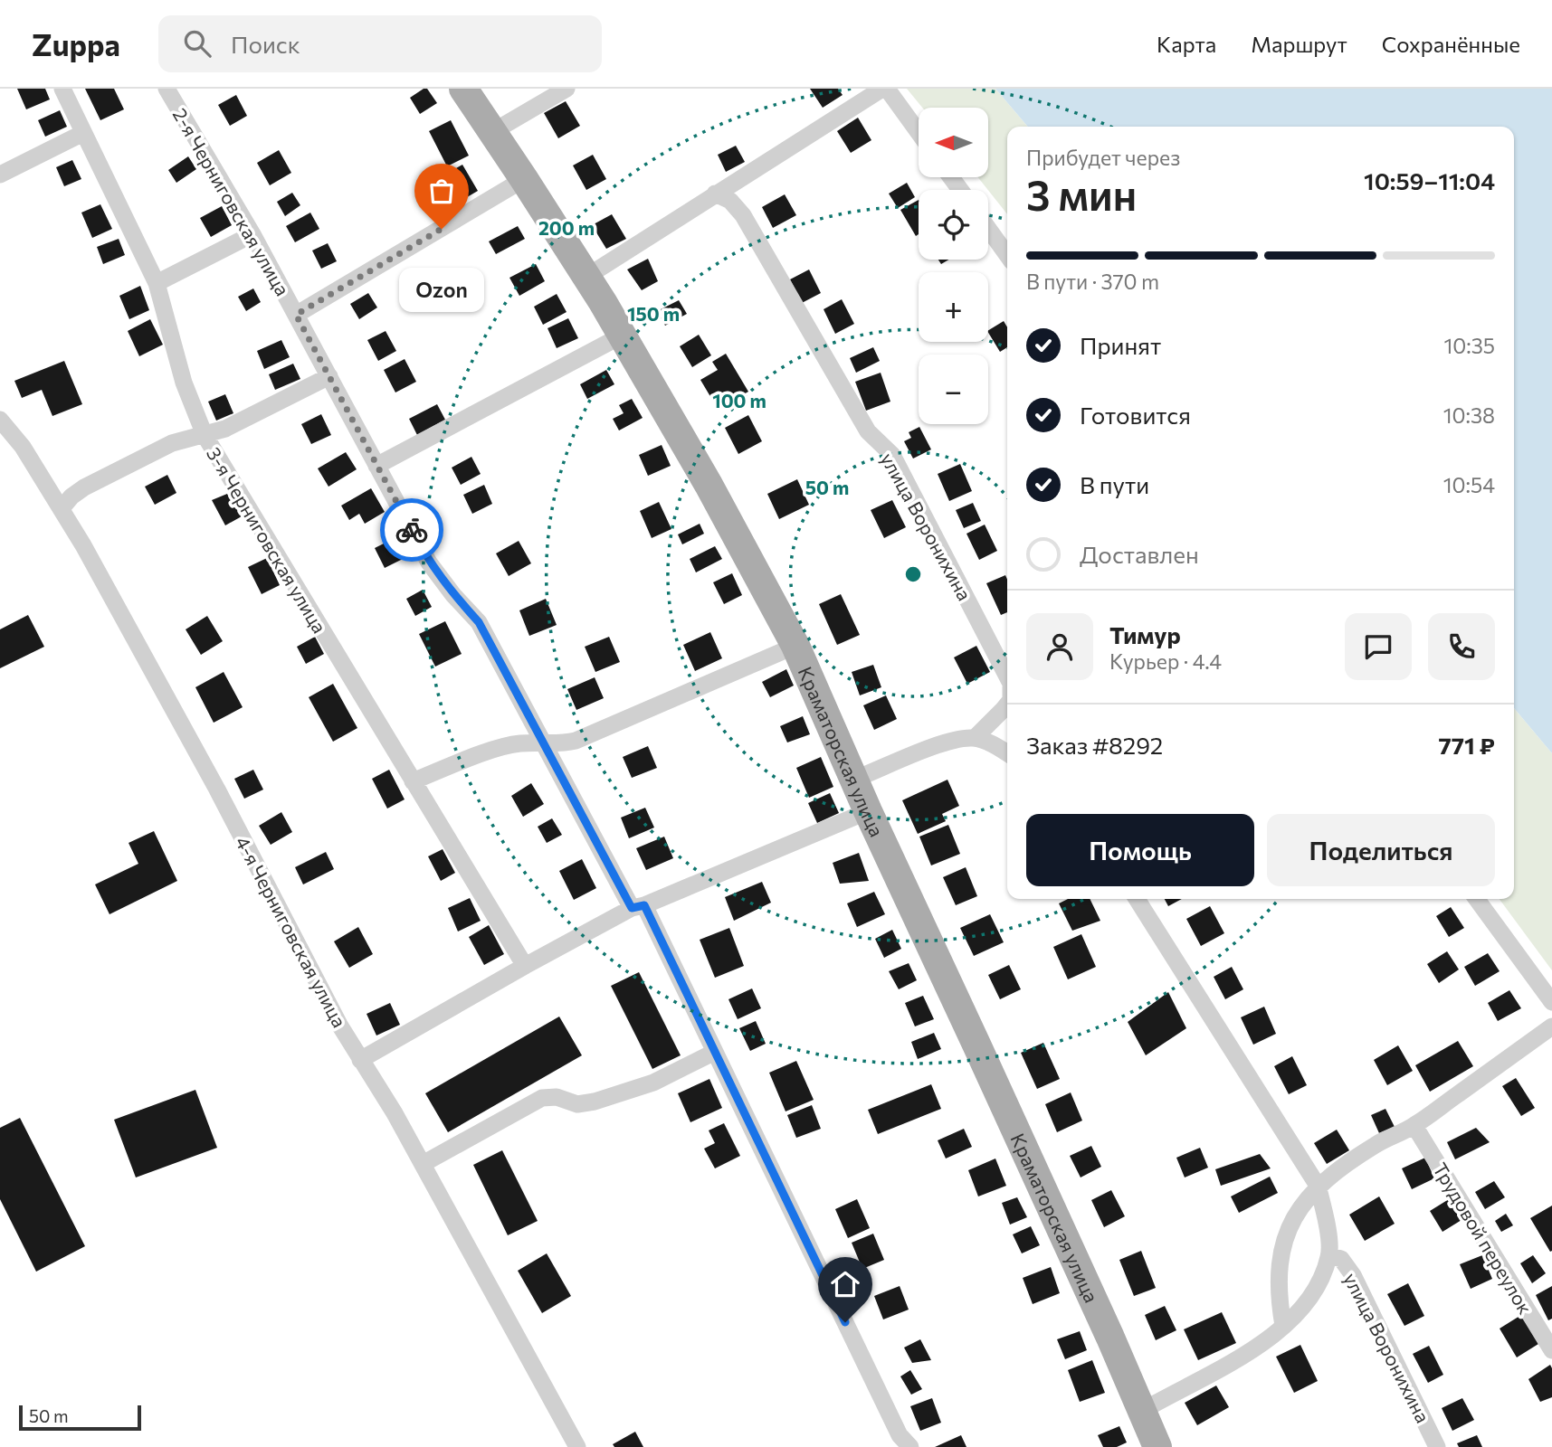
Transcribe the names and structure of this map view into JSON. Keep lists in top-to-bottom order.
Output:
{
  "streets": {
    "main road": ["Краматорская улица"],
    "street": [
      "2-я Черниговская улица",
      "улица Воронихина",
      "3-я Черниговская улица",
      "4-я Черниговская улица",
      "Трудовой переулок"
    ]
  },
  "places": ["Ozon"],
  "scale_bar": "50 m",
  "north": "left",
  "page": {
    "header": "Zuppa",
    "search": "Поиск",
    "nav": ["Карта", "Маршрут", "Сохранённые"],
    "map_buttons": ["+", "−"],
    "heading": ["3 мин", "Прибудет через", "10:59–11:04"],
    "panel": [
      "Тимур",
      "Курьер · 4.4",
      "Заказ #8292",
      "771 ₽"
    ],
    "bar": "В пути · 370 m",
    "bubble": "Ozon",
    "list": [
      ["Принят", "10:35"],
      ["Готовится", "10:38"],
      ["В пути", "10:54"],
      "Доставлен"
    ],
    "buttons": ["Помощь", "Поделиться"],
    "scale": "50 m"
  },
  "rings": [
    "200 m",
    "150 m",
    "100 m",
    "50 m"
  ]
}
